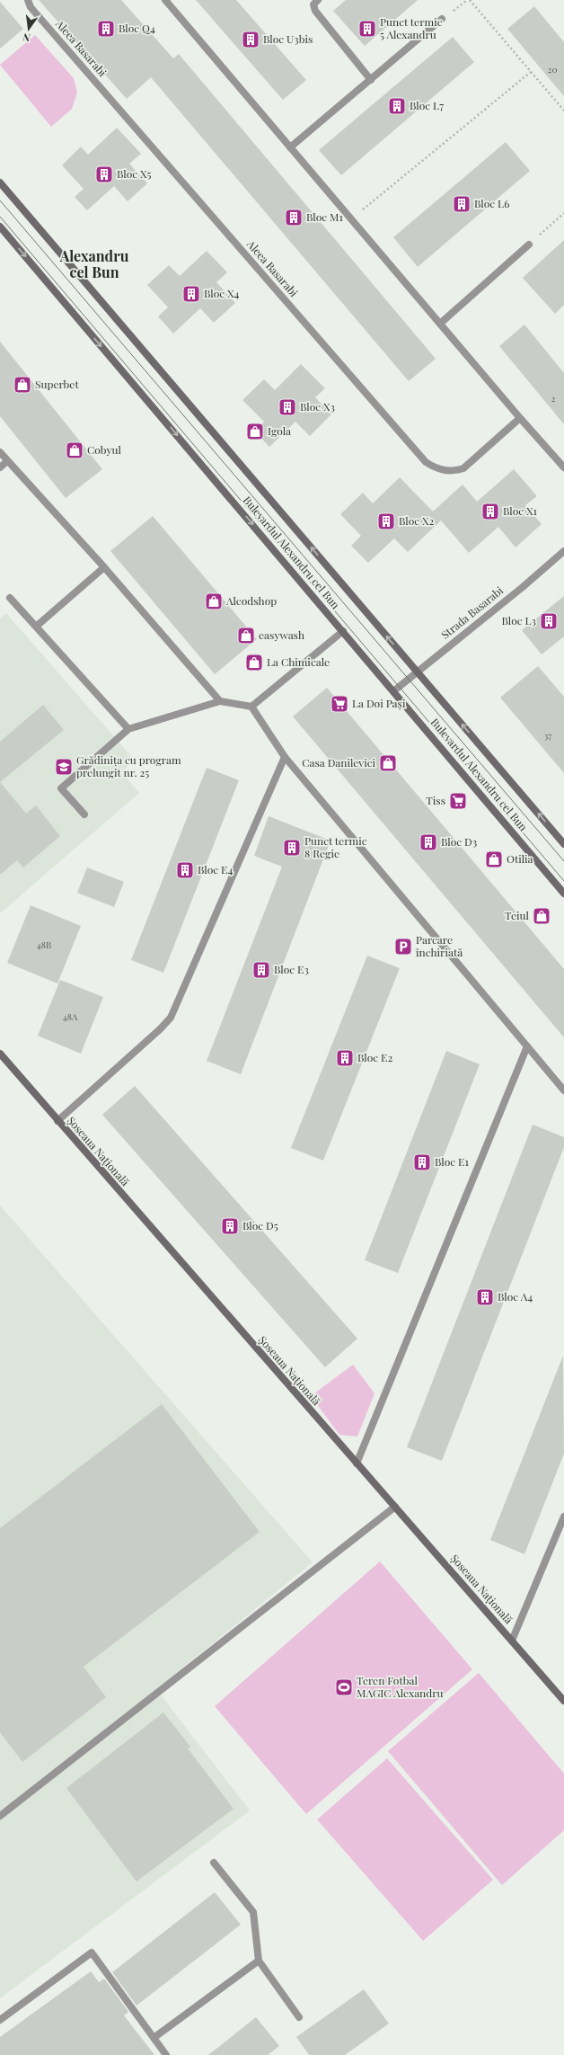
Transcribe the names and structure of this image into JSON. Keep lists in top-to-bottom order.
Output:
{
  "streets": {
    "main road": ["Bulevardul Alexandru cel Bun", "Șoseaua Națională"],
    "street": ["Aleea Basarabi", "Strada Basarabi"]
  },
  "crossings": [
    ["Bulevardul Alexandru cel Bun", "Strada Basarabi"]
  ],
  "districts": ["Alexandru cel Bun"],
  "places": {
    "building": [
      "Bloc Q4",
      "Punct termic 5 Alexandru",
      "Bloc U3bis",
      "Bloc L7",
      "Bloc X5",
      "Bloc L6",
      "Bloc M1",
      "Bloc X4",
      "Bloc X3",
      "Bloc X1",
      "Bloc X2",
      "Bloc L3",
      "Bloc D3",
      "Punct termic 8 Regie",
      "Bloc E4",
      "Bloc E3",
      "Bloc E2",
      "Bloc E1",
      "Bloc D5",
      "Bloc A4"
    ],
    "shop": [
      "Superbet",
      "Igola",
      "Cobyul",
      "Alcodshop",
      "easywash",
      "La Chimicale",
      "Casa Danilevici",
      "Otilia",
      "Teiul"
    ],
    "supermarket": ["La Doi Pași", "Tiss"],
    "school or university": ["Grădinița cu program prelungit nr. 25"],
    "parking": ["Parcare închiriată"],
    "sports": ["Teren Fotbal MAGIC Alexandru"]
  },
  "house_numbers": [
    "20",
    "2",
    "37",
    "48B",
    "48A"
  ],
  "north": "bottom"
}
